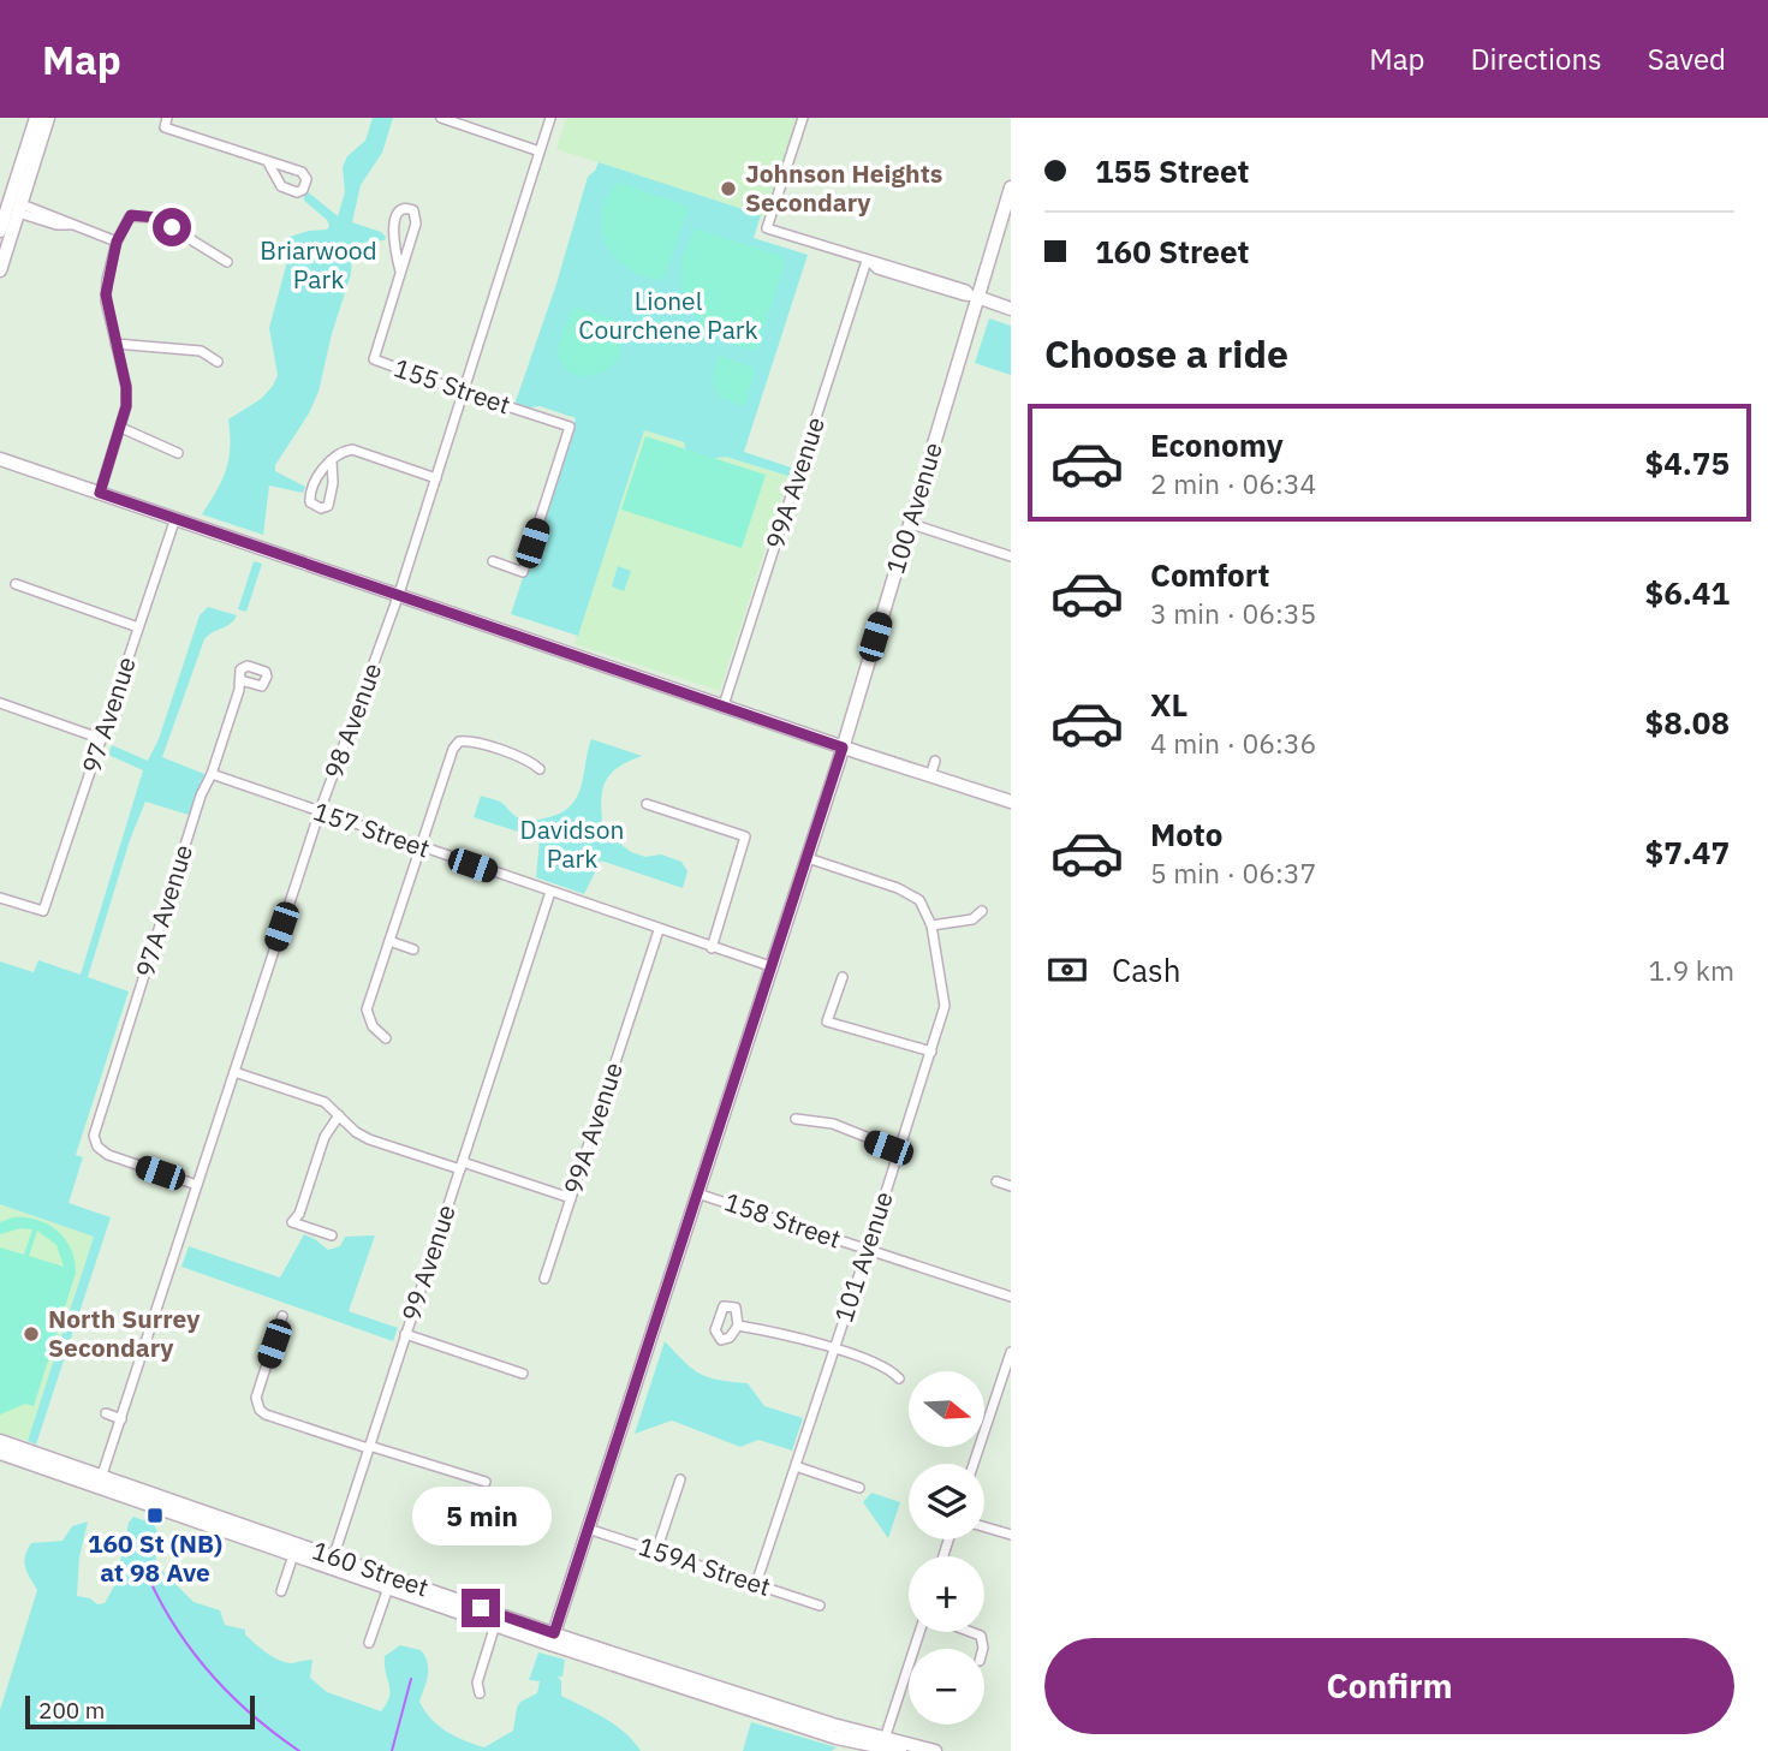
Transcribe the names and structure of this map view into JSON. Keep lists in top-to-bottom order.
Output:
{
  "streets": {
    "main road": ["100 Avenue", "160 Street"],
    "street": [
      "155 Street",
      "99A Avenue",
      "97 Avenue",
      "98 Avenue",
      "157 Street",
      "97A Avenue",
      "158 Street",
      "101 Avenue",
      "99 Avenue",
      "159A Street"
    ]
  },
  "crossings": [
    ["155 Street", "98 Avenue"],
    ["99A Avenue", "157 Street"],
    ["100 Avenue", "157 Street"],
    ["100 Avenue", "158 Street"],
    ["100 Avenue", "159A Street"],
    ["100 Avenue", "160 Street"],
    ["98 Avenue", "157 Street"],
    ["98 Avenue", "97A Avenue"],
    ["98 Avenue", "160 Street"],
    ["157 Street", "97A Avenue"],
    ["157 Street", "99 Avenue"],
    ["158 Street", "101 Avenue"],
    ["101 Avenue", "159A Street"],
    ["99 Avenue", "160 Street"]
  ],
  "parks": ["Briarwood Park", "Lionel Courchene Park", "Davidson Park"],
  "places": {
    "other": ["Johnson Heights Secondary", "North Surrey Secondary"],
    "transit": ["160 St (NB) at 98 Ave"]
  },
  "scale_bar": "200 m",
  "north": "right",
  "page": {
    "header": "Map",
    "nav": ["Map", "Directions", "Saved"],
    "banner": ["155 Street", "160 Street"],
    "heading": "Choose a ride",
    "list": [
      {
        "name": "Economy",
        "note": "2 min · 06:34",
        "value": "$4.75"
      },
      {
        "name": "Comfort",
        "note": "3 min · 06:35",
        "value": "$6.41"
      },
      {
        "name": "XL",
        "note": "4 min · 06:36",
        "value": "$8.08"
      },
      {
        "name": "Moto",
        "note": "5 min · 06:37",
        "value": "$7.47"
      }
    ],
    "pay": ["Cash", "1.9 km"],
    "map_buttons": ["+", "−"],
    "bubble": "5 min",
    "buttons": "Confirm",
    "scale": "200 m"
  }
}
